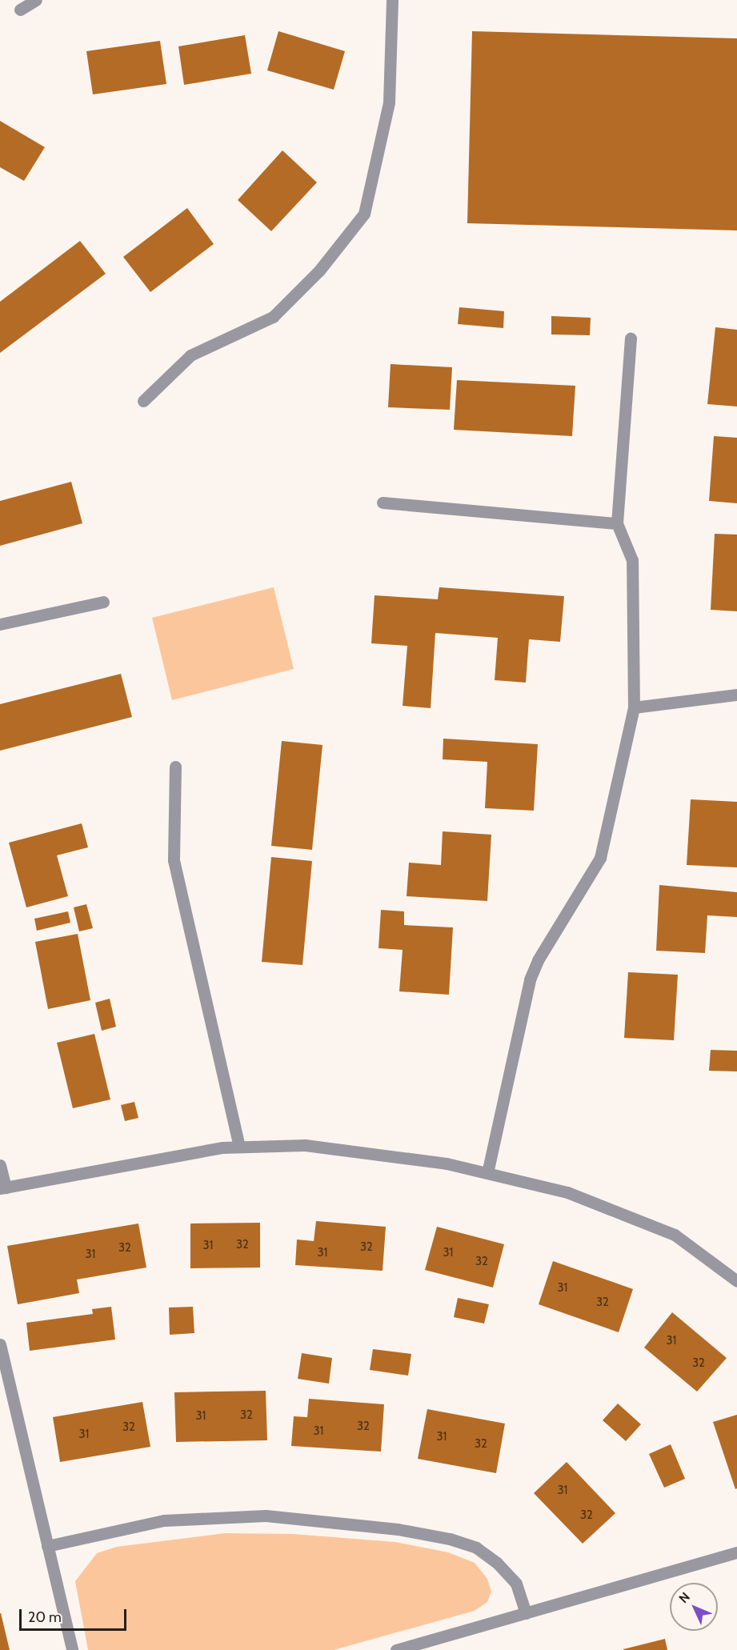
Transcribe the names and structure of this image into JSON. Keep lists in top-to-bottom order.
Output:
{
  "house_numbers": [
    "32",
    "31",
    "32",
    "32",
    "31",
    "31",
    "31",
    "32",
    "31",
    "32",
    "31",
    "32",
    "32",
    "31",
    "32",
    "32",
    "31",
    "31",
    "31",
    "32",
    "31",
    "32"
  ],
  "scale_bar": "20 m",
  "north": "top left"
}
